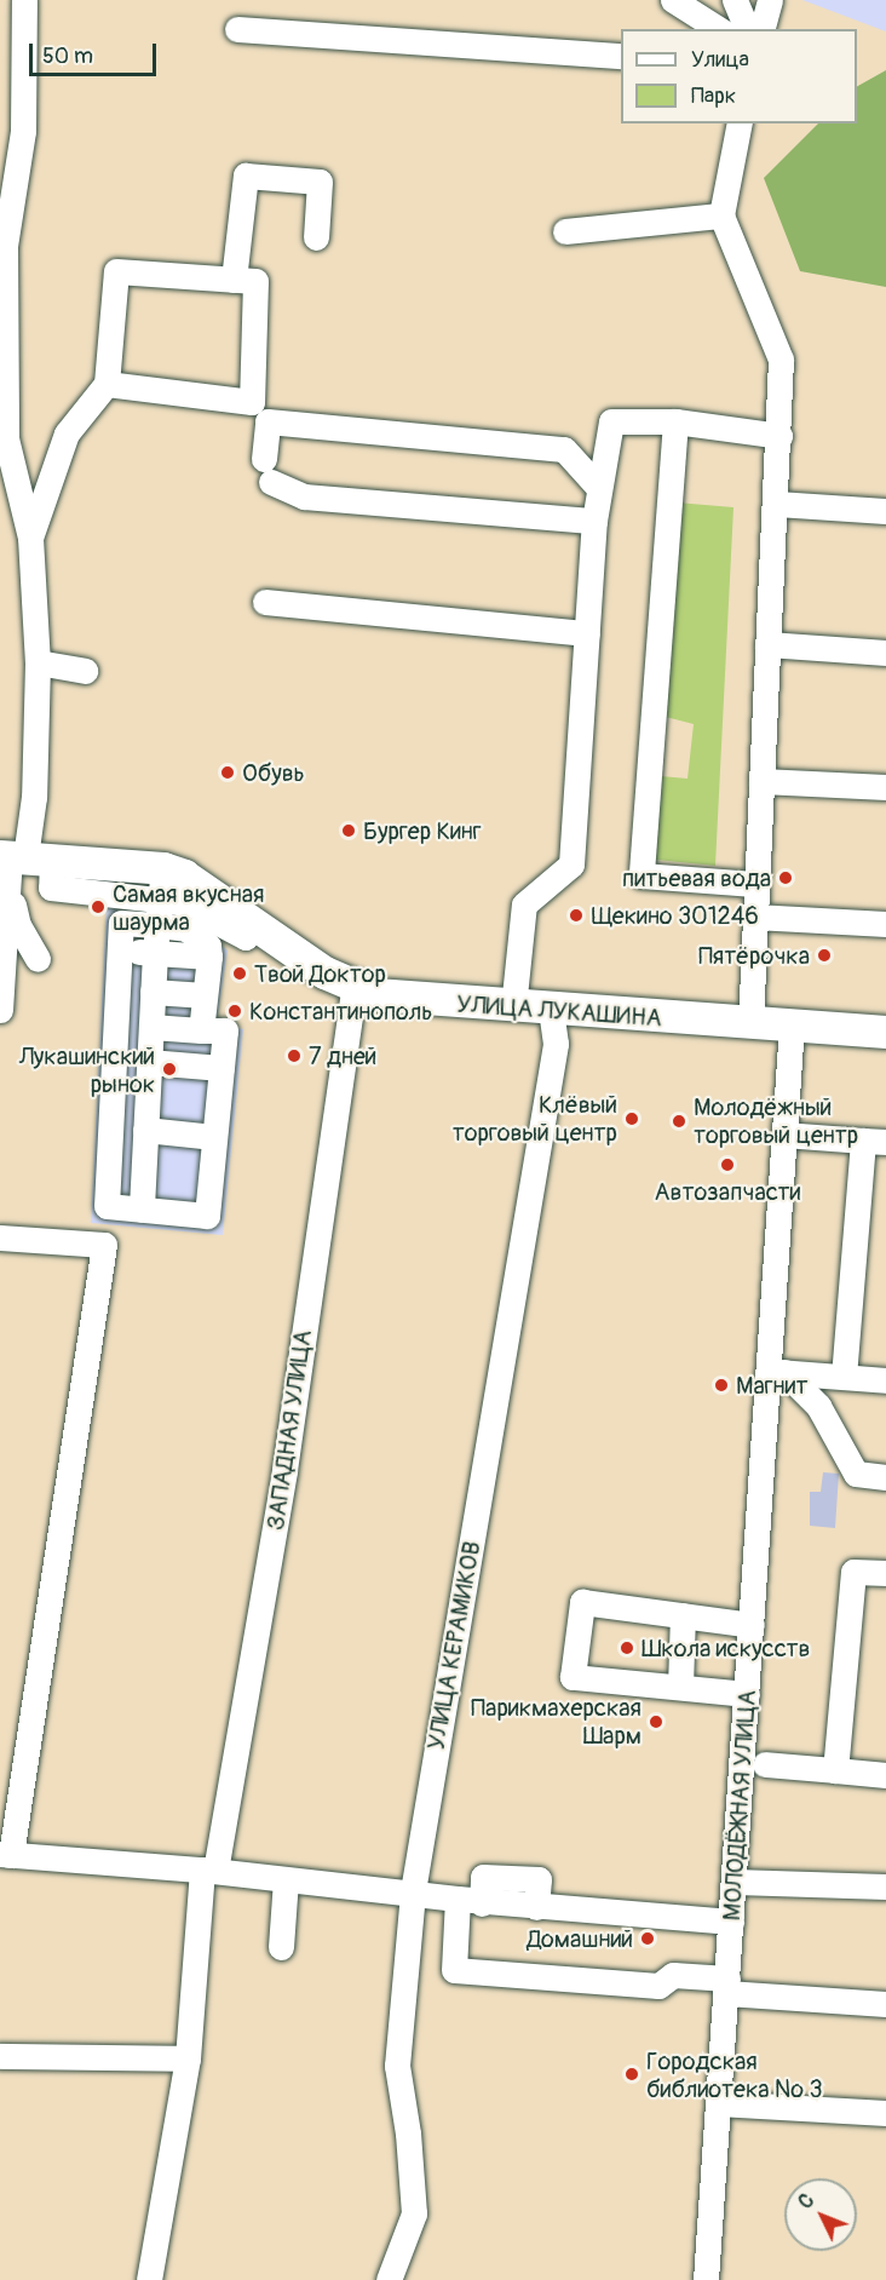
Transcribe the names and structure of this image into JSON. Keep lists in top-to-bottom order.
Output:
{
  "streets": {
    "main road": ["УЛИЦА ЛУКАШИНА"],
    "street": ["ЗАПАДНАЯ УЛИЦА", "УЛИЦА КЕРАМИКОВ", "МОЛОДЁЖНАЯ УЛИЦА"]
  },
  "crossings": [
    ["УЛИЦА ЛУКАШИНА", "ЗАПАДНАЯ УЛИЦА"],
    ["УЛИЦА ЛУКАШИНА", "УЛИЦА КЕРАМИКОВ"],
    ["УЛИЦА ЛУКАШИНА", "МОЛОДЁЖНАЯ УЛИЦА"]
  ],
  "places": [
    "Обувь",
    "Бургер Кинг",
    "питьевая вода",
    "Самая вкусная шаурма",
    "Щекино 301246",
    "Пятёрочка",
    "Твой Доктор",
    "Константинополь",
    "7 дней",
    "Лукашинский рынок",
    "Клёвый торговый центр",
    "Молодёжный торговый центр",
    "Автозапчасти",
    "Магнит",
    "Школа искусств",
    "Парикмахерская Шарм",
    "Домашний",
    "Городская библиотека № 3"
  ],
  "legend": ["Улица", "Парк"],
  "scale_bar": "50 m",
  "north": "top left"
}
